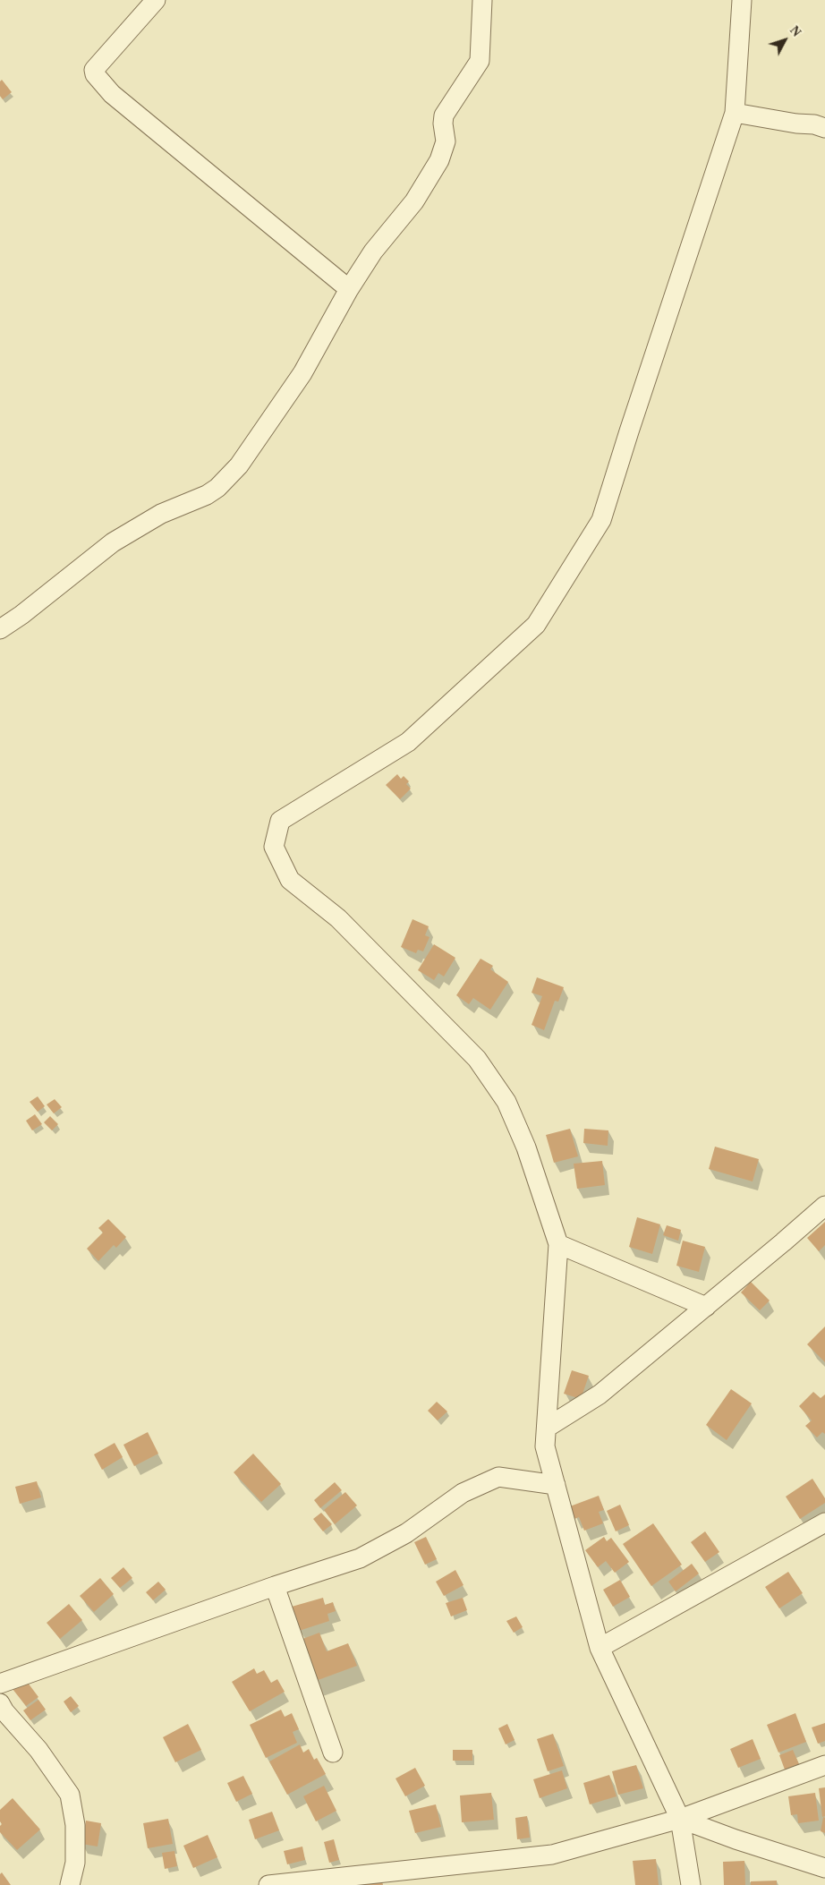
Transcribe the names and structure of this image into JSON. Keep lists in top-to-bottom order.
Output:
{
  "north": "top right"
}
